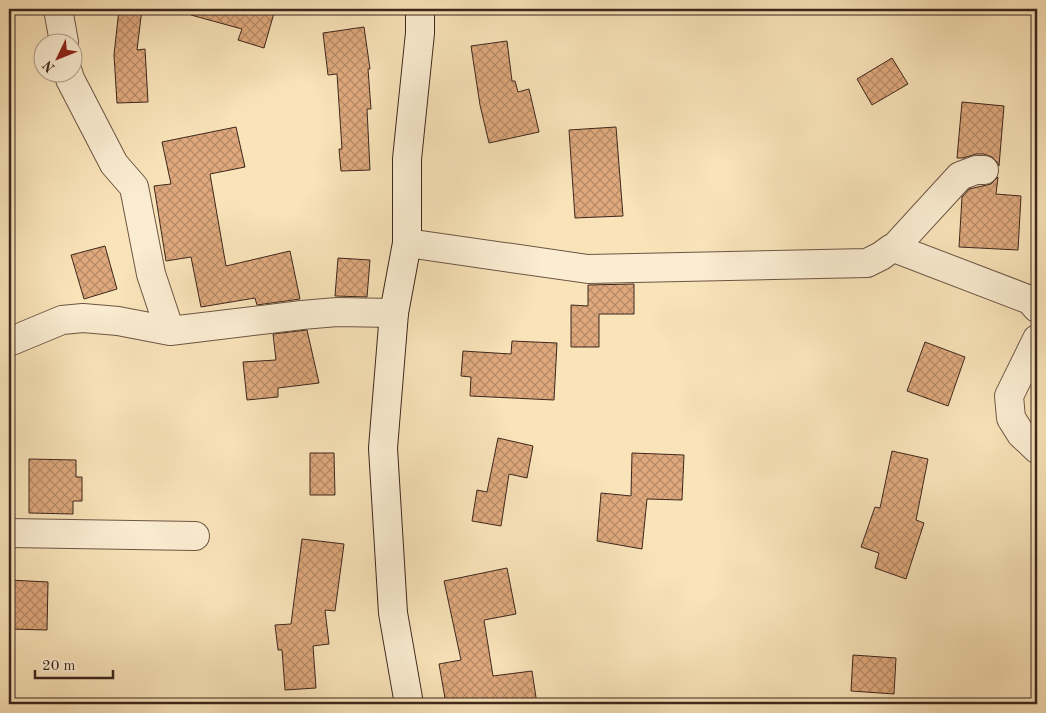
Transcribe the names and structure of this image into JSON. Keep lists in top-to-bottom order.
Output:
{
  "scale_bar": "20 m",
  "north": "bottom left"
}
